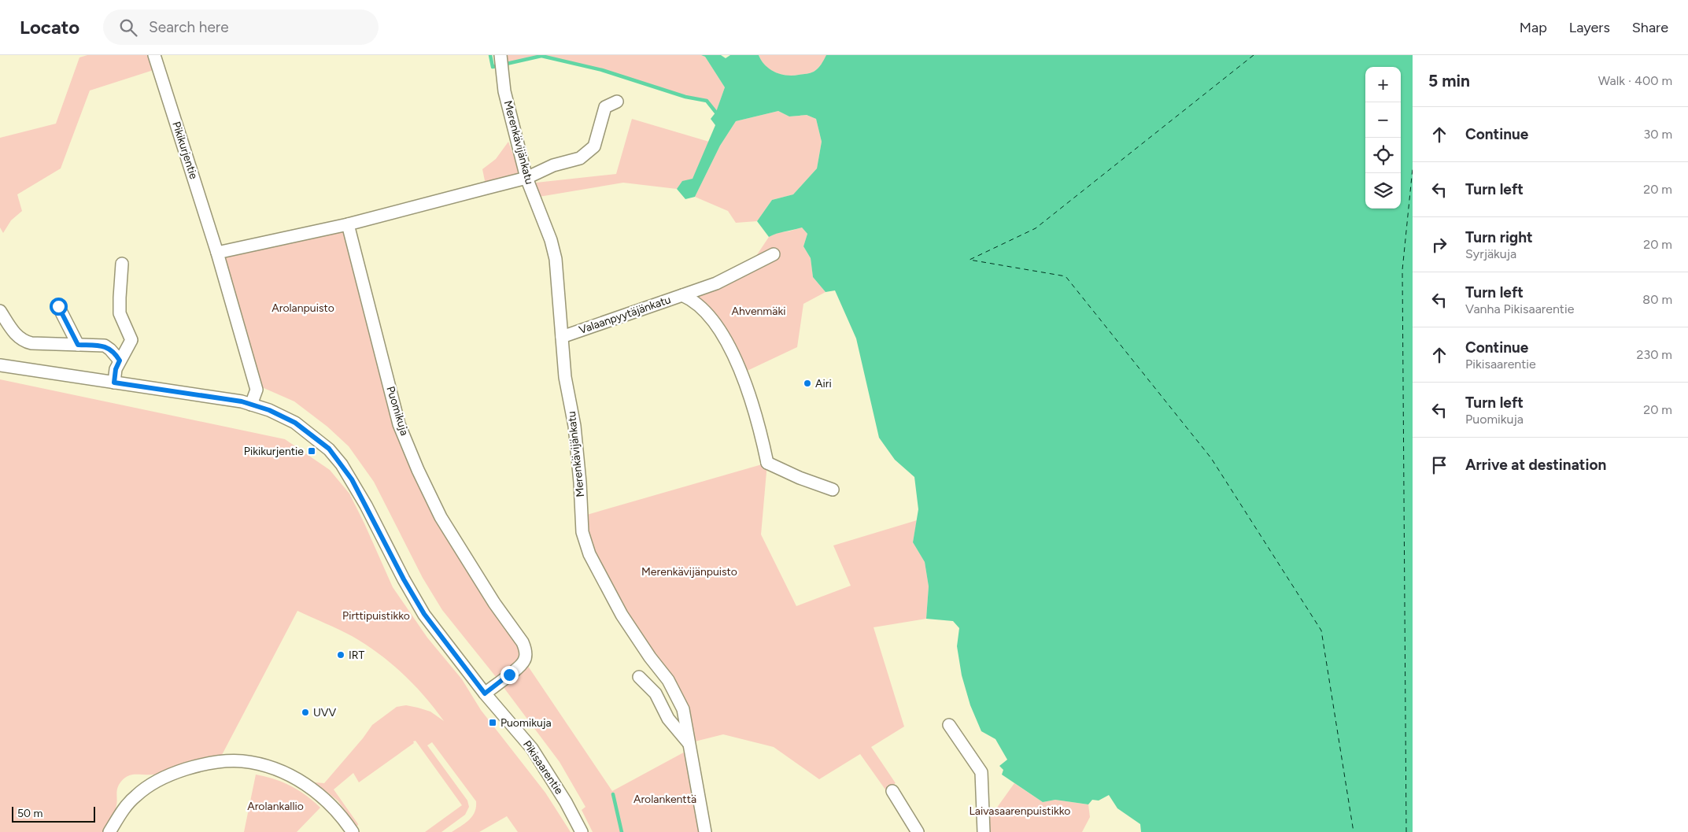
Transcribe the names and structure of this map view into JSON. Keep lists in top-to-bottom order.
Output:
{
  "streets": {
    "street": [
      "Merenkävijänkatu",
      "Pikikurjentie",
      "Valaanpyytäjänkatu",
      "Puomikuja",
      "Pikisaarentie"
    ]
  },
  "crossings": [
    ["Merenkävijänkatu", "Valaanpyytäjänkatu"],
    ["Pikikurjentie", "Pikisaarentie"],
    ["Puomikuja", "Pikisaarentie"]
  ],
  "parks": [
    "Arolanpuisto",
    "Ahvenmäki",
    "Merenkävijänpuisto",
    "Pirttipuistikko",
    "Arolankenttä",
    "Arolankallio",
    "Laivasaarenpuistikko"
  ],
  "places": {
    "other": ["Airi", "IRT", "UVV"],
    "transit": ["Pikikurjentie", "Puomikuja"]
  },
  "scale_bar": "50 m",
  "page": {
    "header": "Locato",
    "search": "Search here",
    "nav": ["Map", "Layers", "Share"],
    "heading": ["5 min", "Walk · 400 m"],
    "map_buttons": ["+", "−"],
    "list": [
      ["Continue", "30 m"],
      ["Turn left", "20 m"],
      ["Turn right", "Syrjäkuja", "20 m"],
      ["Turn left", "Vanha Pikisaarentie", "80 m"],
      ["Continue", "Pikisaarentie", "230 m"],
      ["Turn left", "Puomikuja", "20 m"],
      "Arrive at destination"
    ],
    "scale": "50 m"
  }
}
